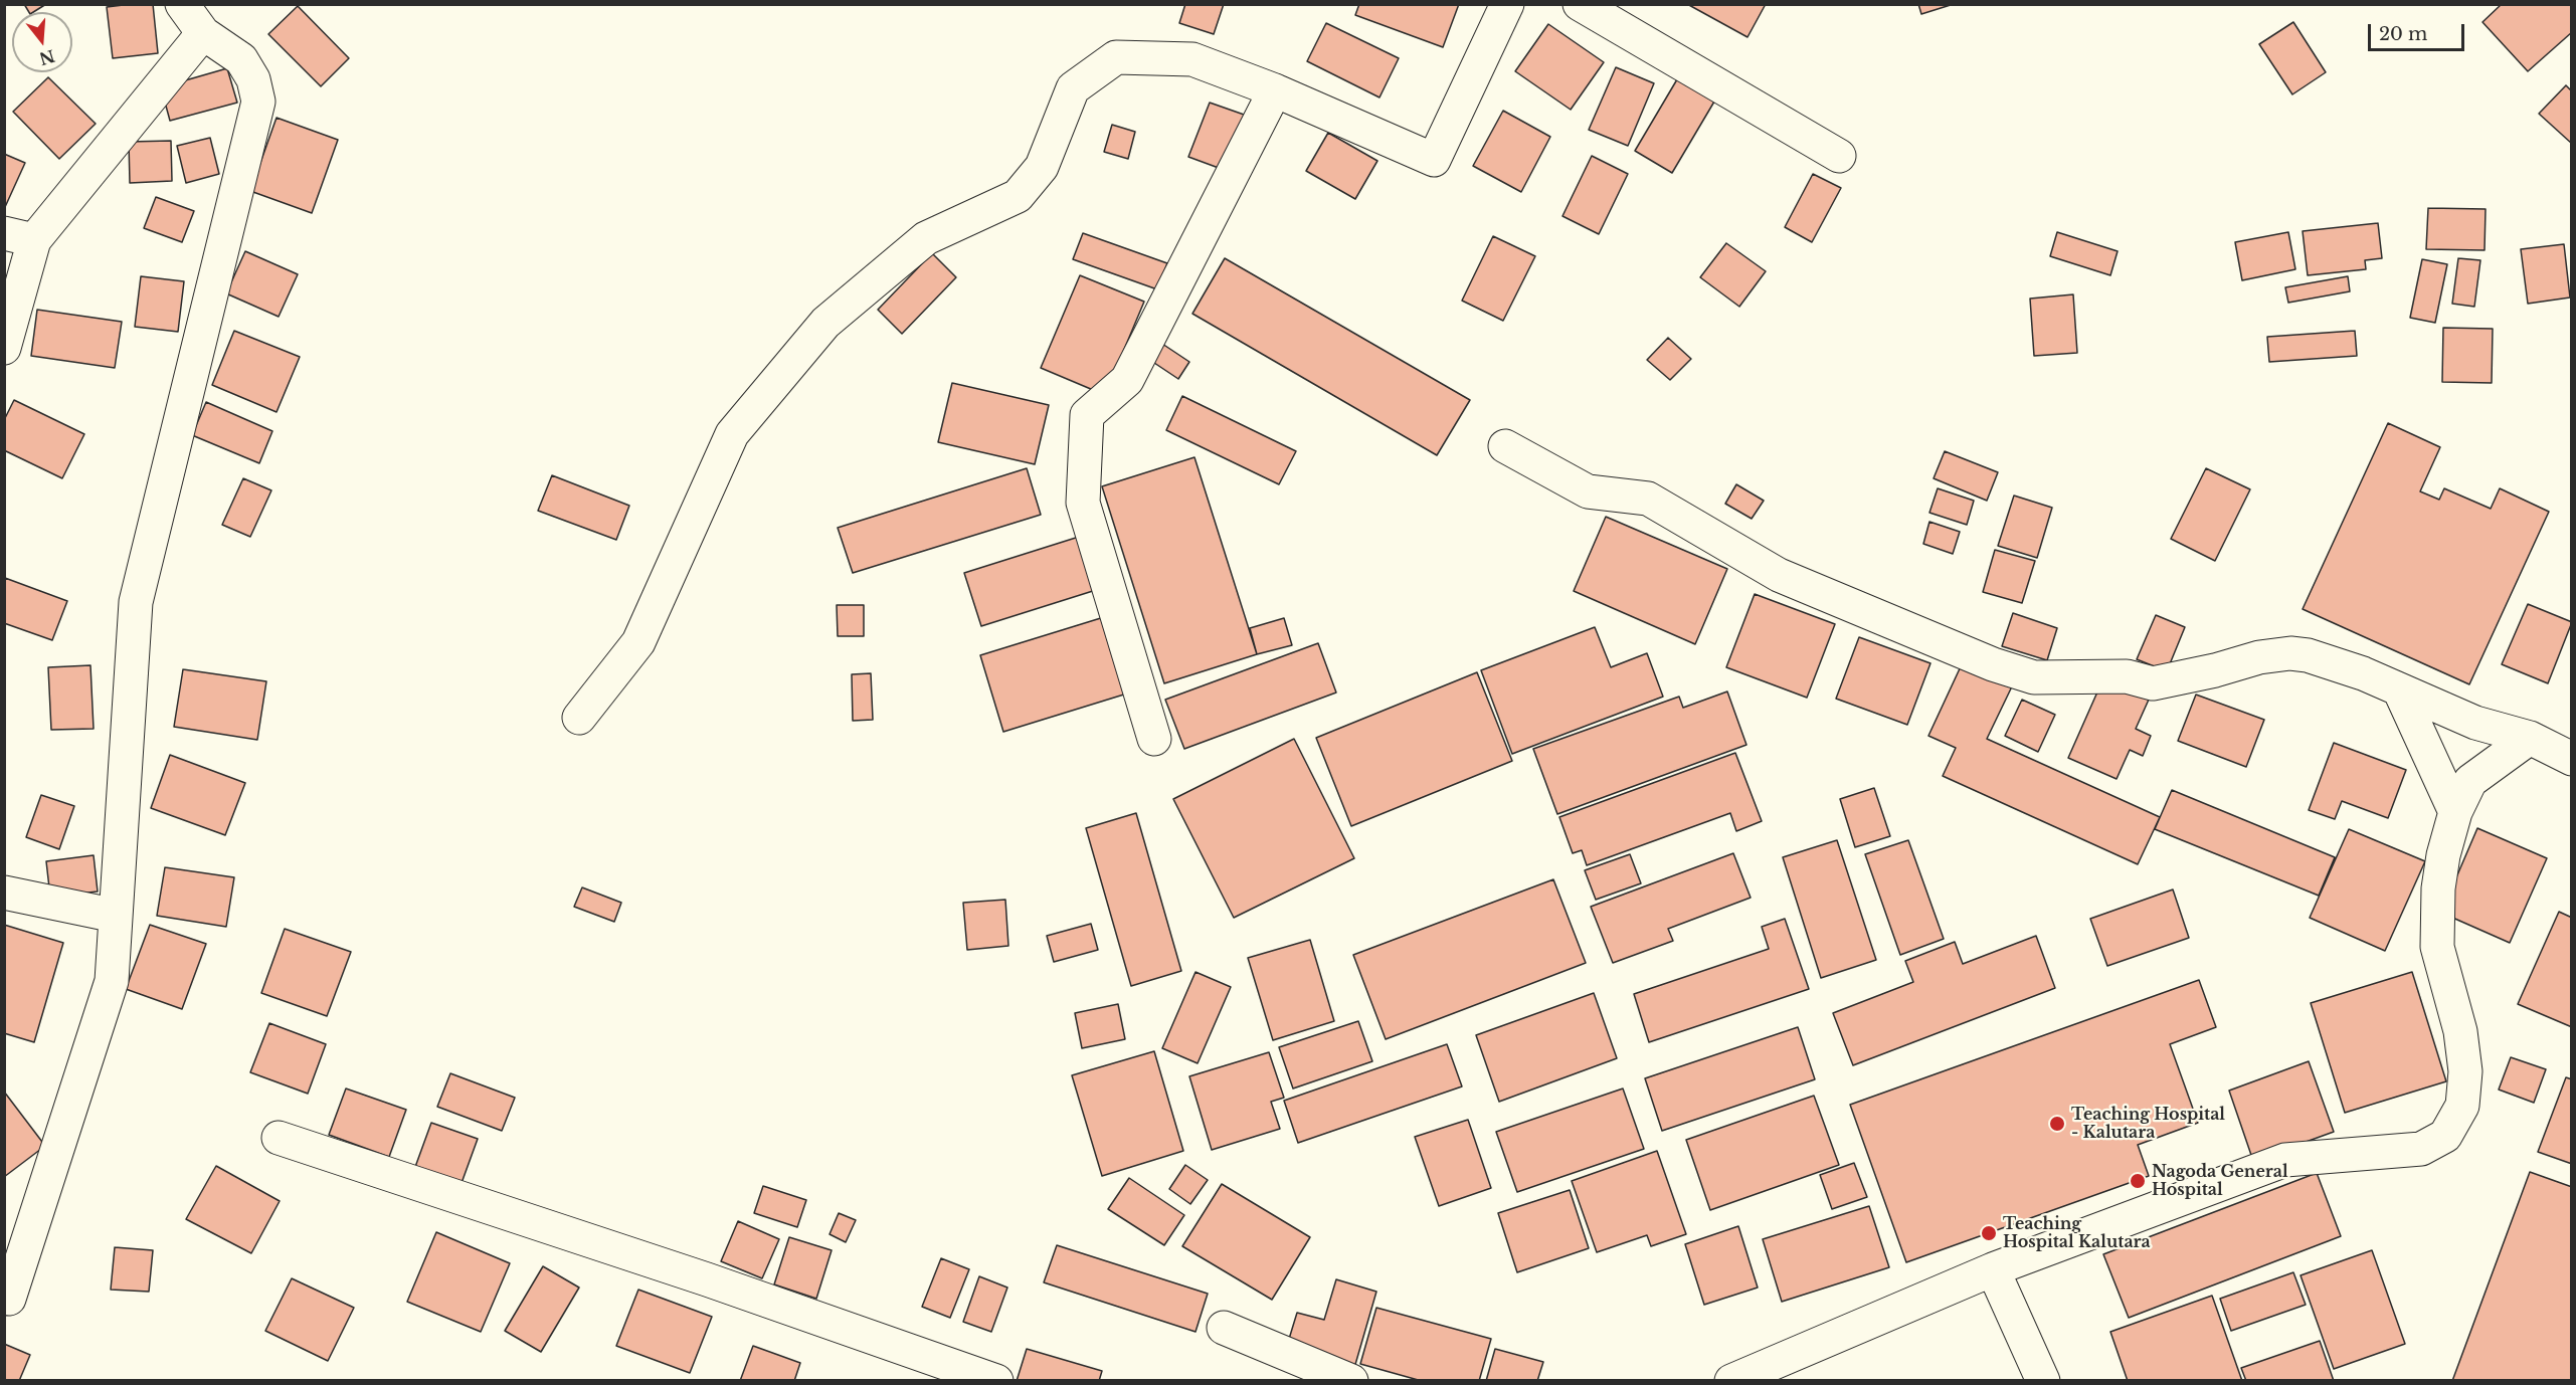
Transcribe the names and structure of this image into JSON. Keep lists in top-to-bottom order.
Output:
{
  "places": ["Teaching Hospital - Kalutara", "Nagoda General Hospital", "Teaching Hospital Kalutara"],
  "scale_bar": "20 m",
  "north": "bottom"
}
